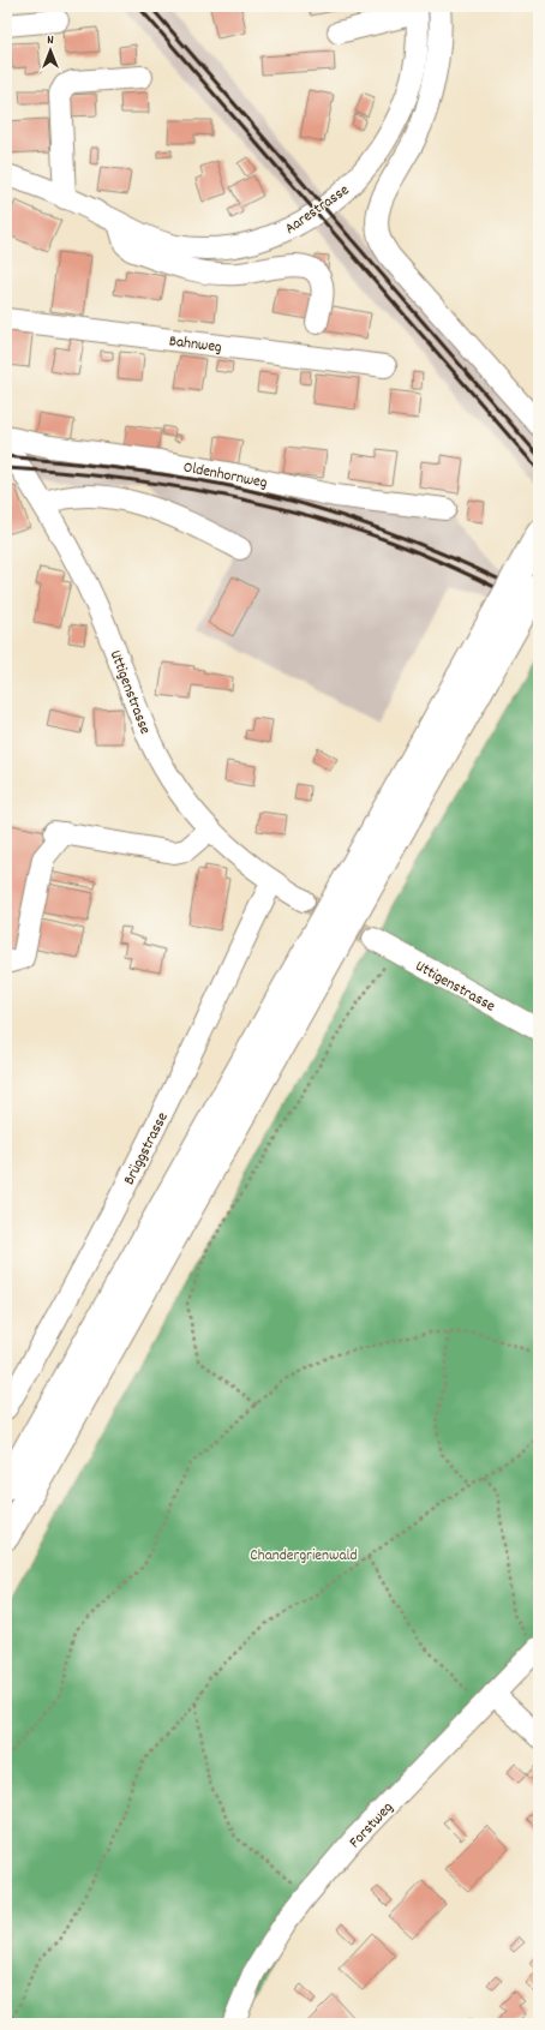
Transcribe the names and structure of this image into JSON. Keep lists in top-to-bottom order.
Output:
{
  "streets": {
    "street": [
      "Aarestrasse",
      "Bahnweg",
      "Oldenhornweg",
      "Uttigenstrasse",
      "Brüggstrasse",
      "Forstweg"
    ]
  },
  "crossings": [
    ["Uttigenstrasse", "Brüggstrasse"]
  ],
  "parks": ["Chandergrienwald"],
  "north": "top"
}
